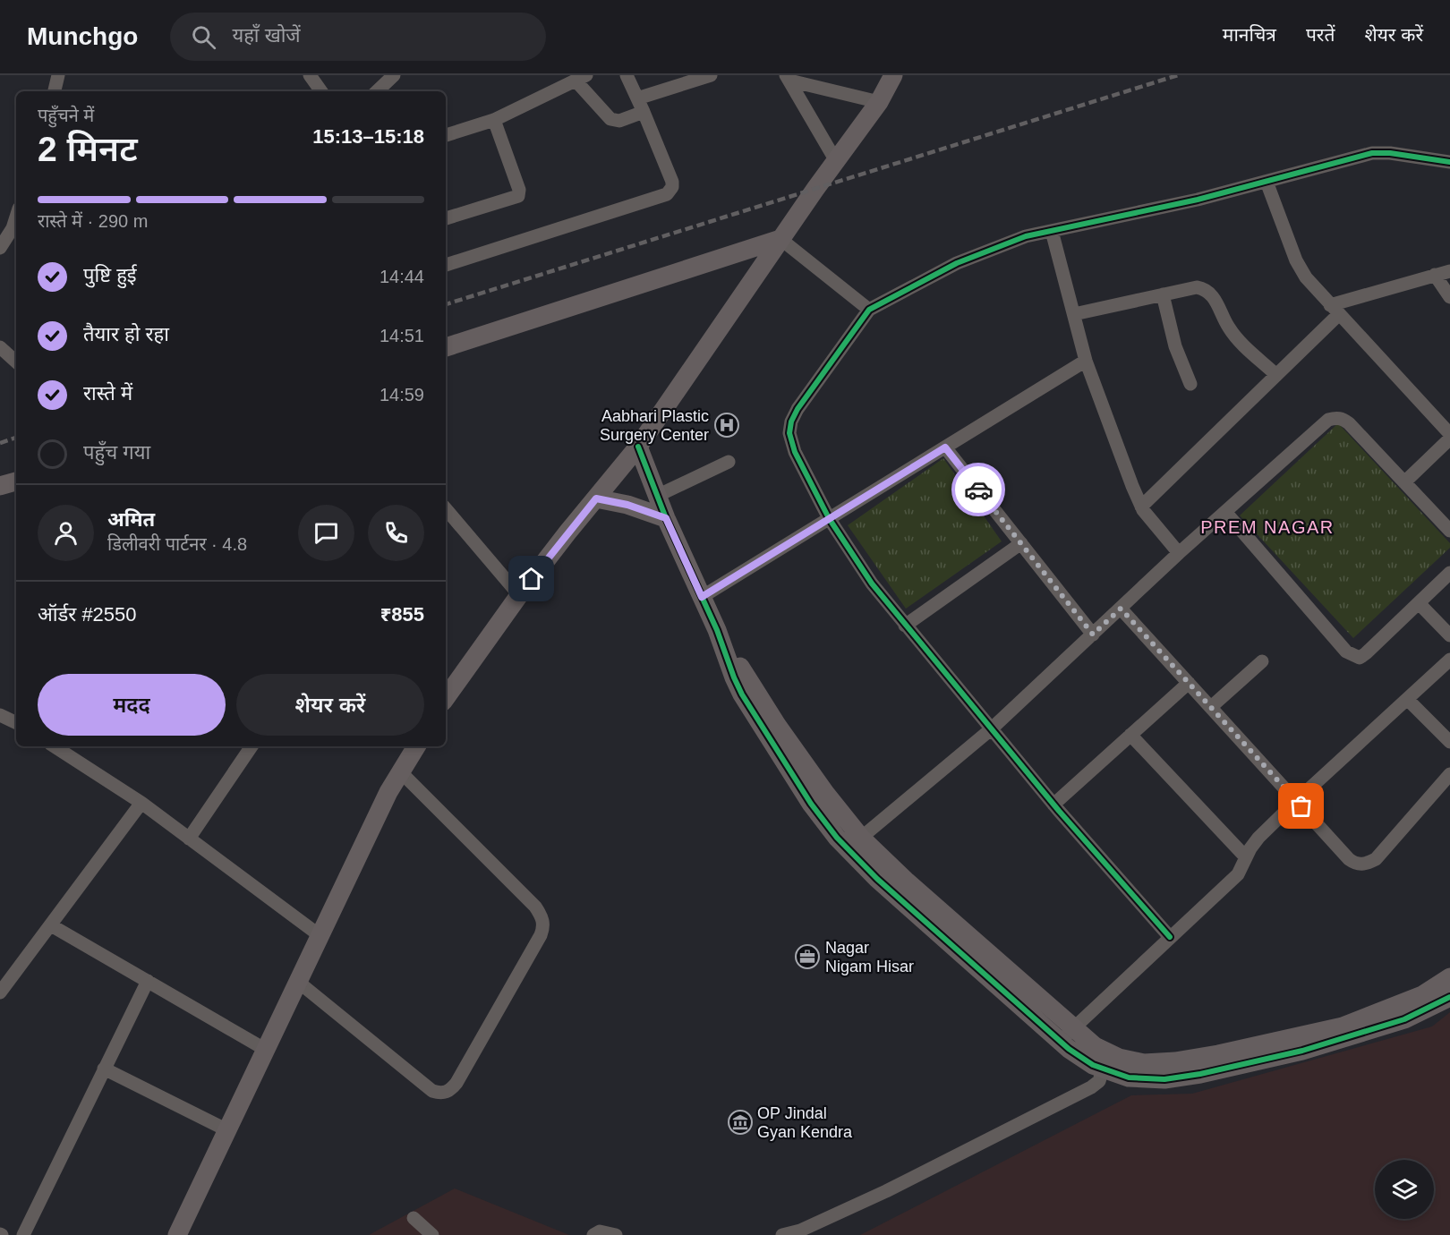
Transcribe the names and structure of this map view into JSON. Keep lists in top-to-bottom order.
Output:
{
  "districts": ["PREM NAGAR"],
  "places": {
    "hospital": ["Aabhari Plastic Surgery Center"],
    "office": ["Nagar Nigam Hisar"],
    "museum": ["OP Jindal Gyan Kendra"]
  },
  "page": {
    "header": "Munchgo",
    "search": "यहाँ खोजें",
    "nav": ["मानचित्र", "परतें", "शेयर करें"],
    "heading": ["2 मिनट", "पहुँचने में", "15:13–15:18"],
    "panel": [
      "अमित",
      "डिलीवरी पार्टनर · 4.8",
      "ऑर्डर #2550",
      "₹855"
    ],
    "bar": "रास्ते में · 290 m",
    "list": [
      ["पुष्टि हुई", "14:44"],
      ["तैयार हो रहा", "14:51"],
      ["रास्ते में", "14:59"],
      "पहुँच गया"
    ],
    "buttons": ["मदद", "शेयर करें"]
  }
}
